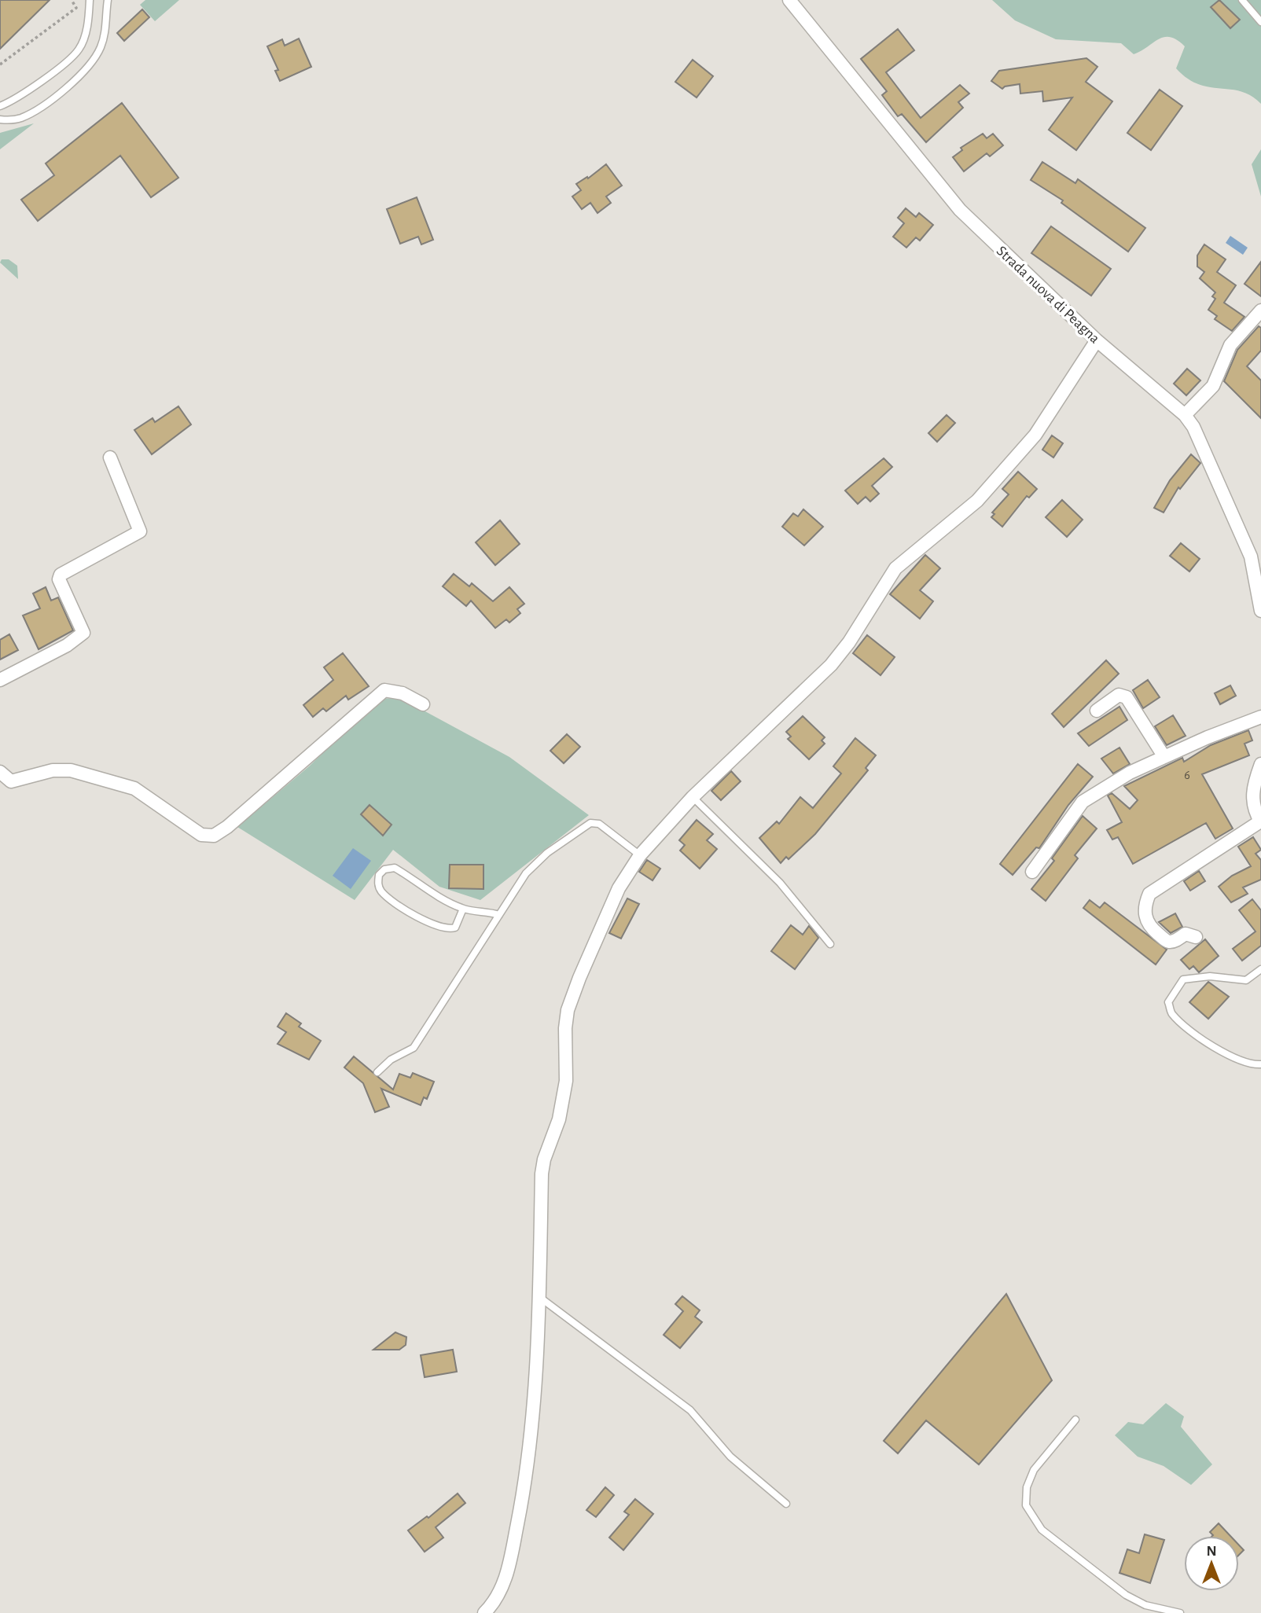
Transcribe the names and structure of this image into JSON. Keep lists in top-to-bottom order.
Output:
{
  "streets": {
    "street": ["Strada nuova di Peagna"]
  },
  "house_numbers": ["6"],
  "north": "top"
}
